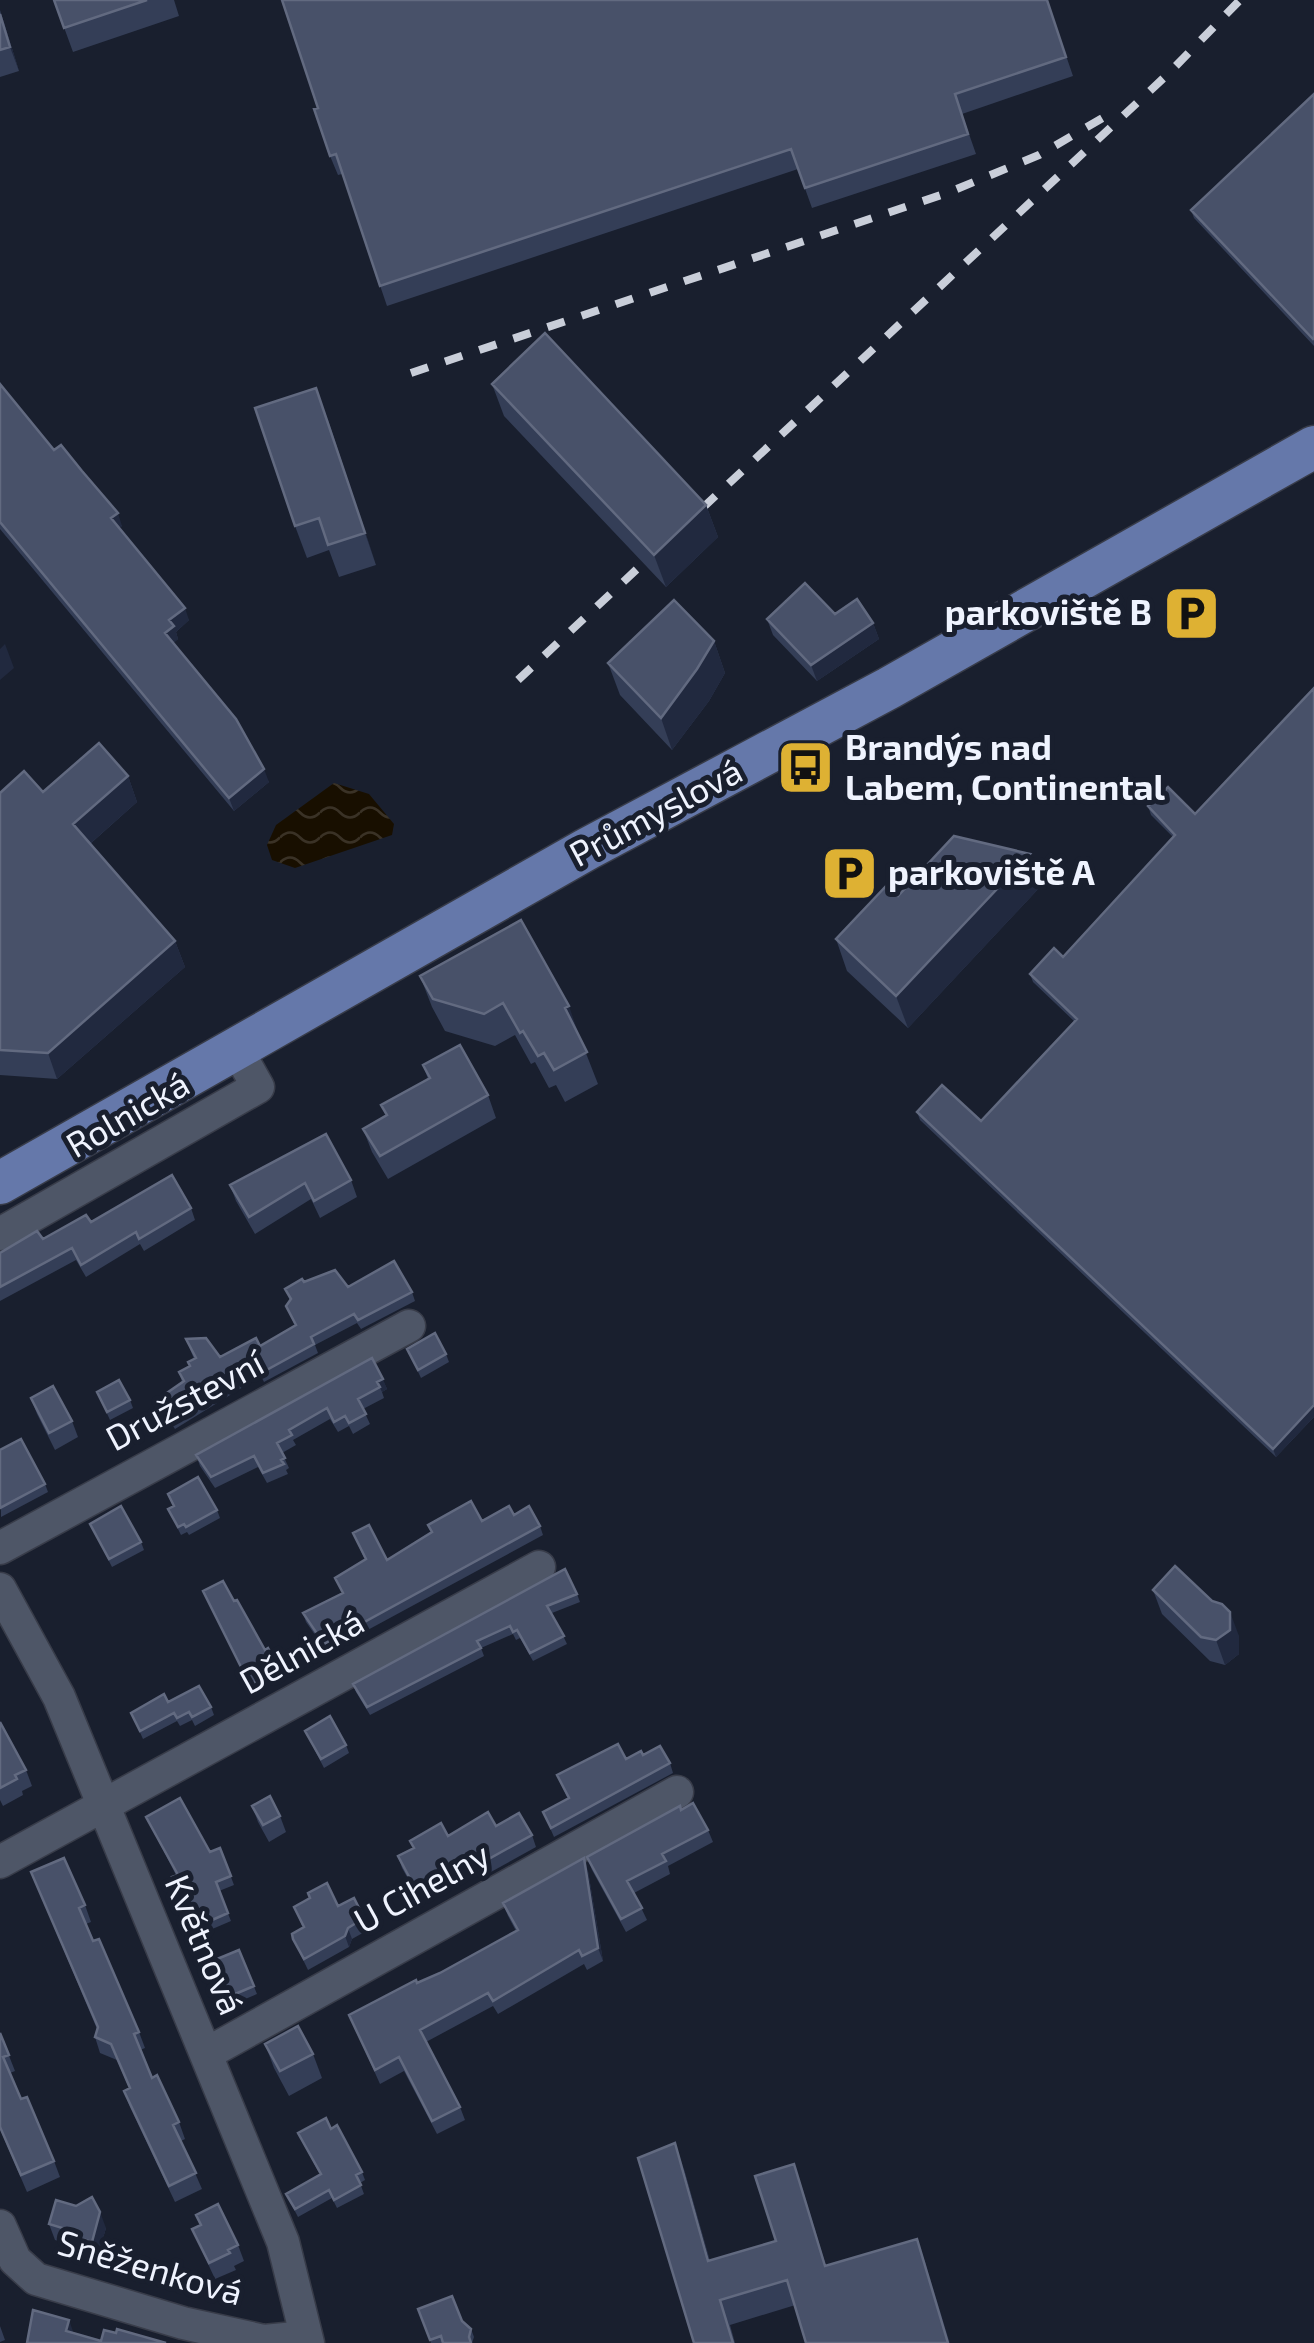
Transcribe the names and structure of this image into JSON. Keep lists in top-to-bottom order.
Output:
{
  "streets": {
    "main road": ["Průmyslová"],
    "street": [
      "Rolnická",
      "Družstevní",
      "Dělnická",
      "U Cihelny",
      "Květnová",
      "Sněženková"
    ]
  },
  "crossings": [
    ["Průmyslová", "Rolnická"],
    ["Dělnická", "Květnová"],
    ["U Cihelny", "Květnová"],
    ["Květnová", "Sněženková"]
  ],
  "places": {
    "parking": ["parkoviště B", "parkoviště A"],
    "bus stop": ["Brandýs nad Labem, Continental"]
  }
}
